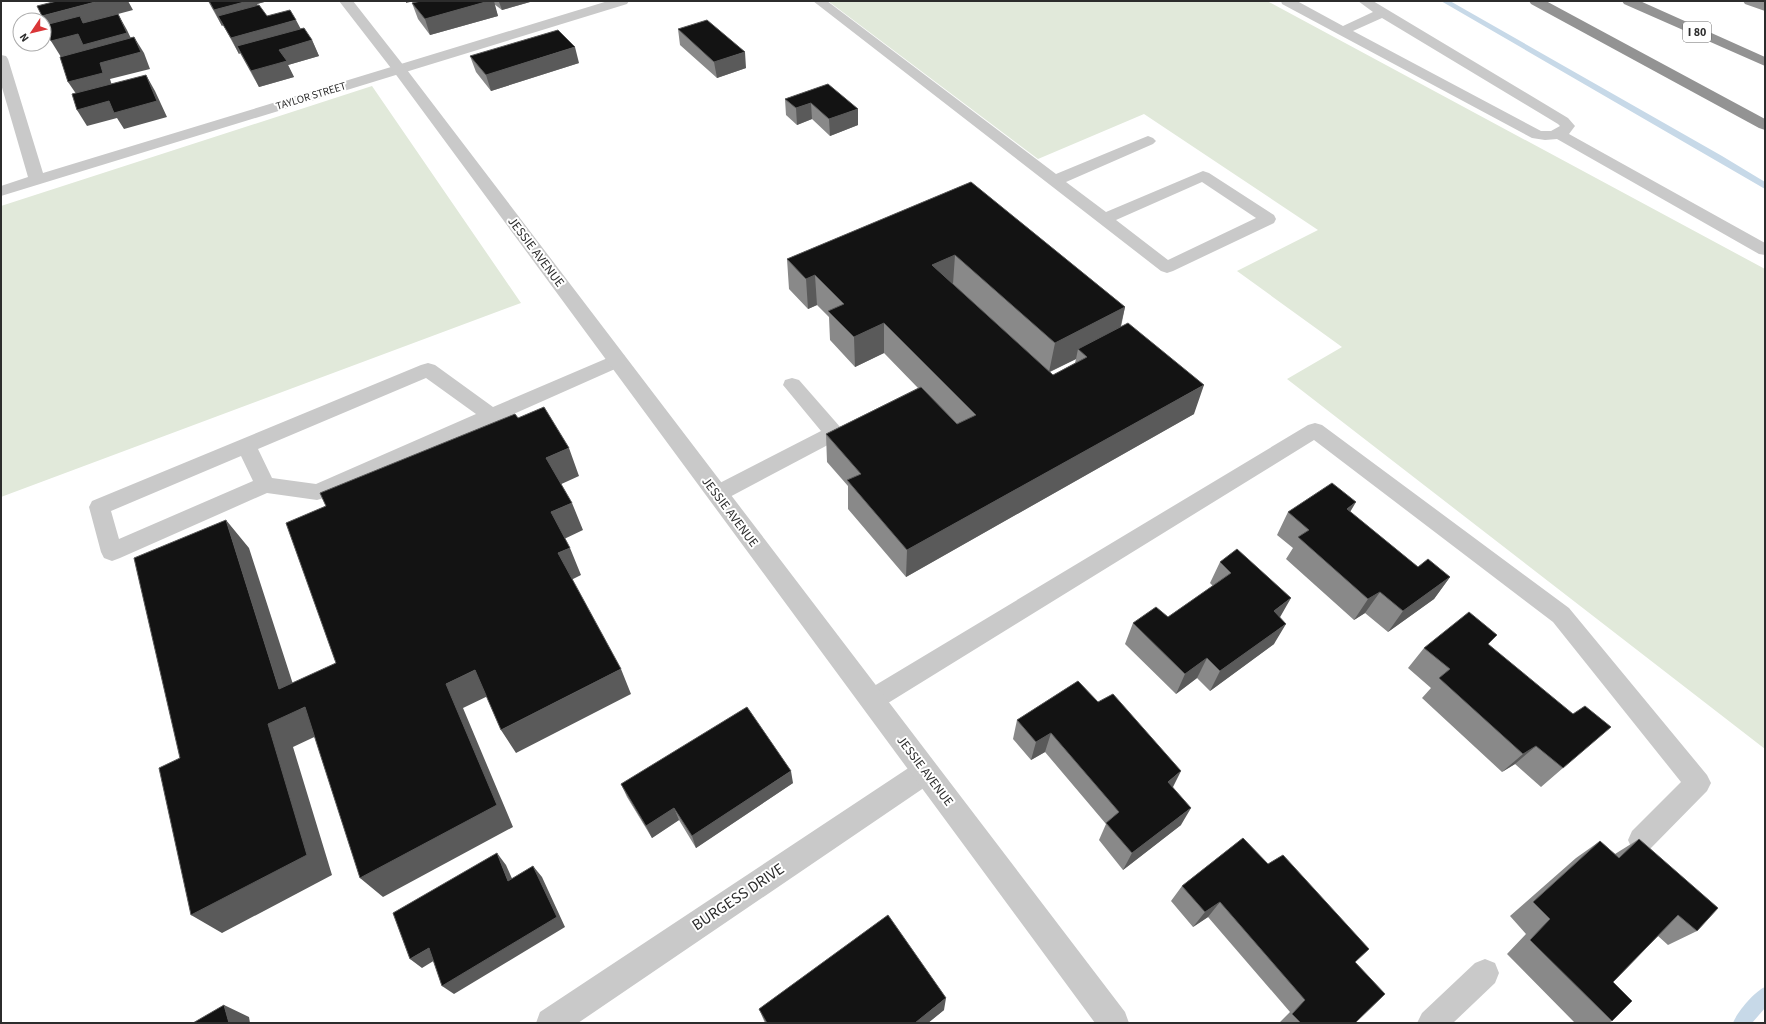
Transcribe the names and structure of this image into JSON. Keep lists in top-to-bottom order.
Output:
{
  "streets": {
    "highway": ["I 80"],
    "street": ["TAYLOR STREET", "JESSIE AVENUE", "BURGESS DRIVE"]
  },
  "crossings": [
    ["TAYLOR STREET", "JESSIE AVENUE"],
    ["JESSIE AVENUE", "BURGESS DRIVE"]
  ],
  "north": "bottom left"
}
